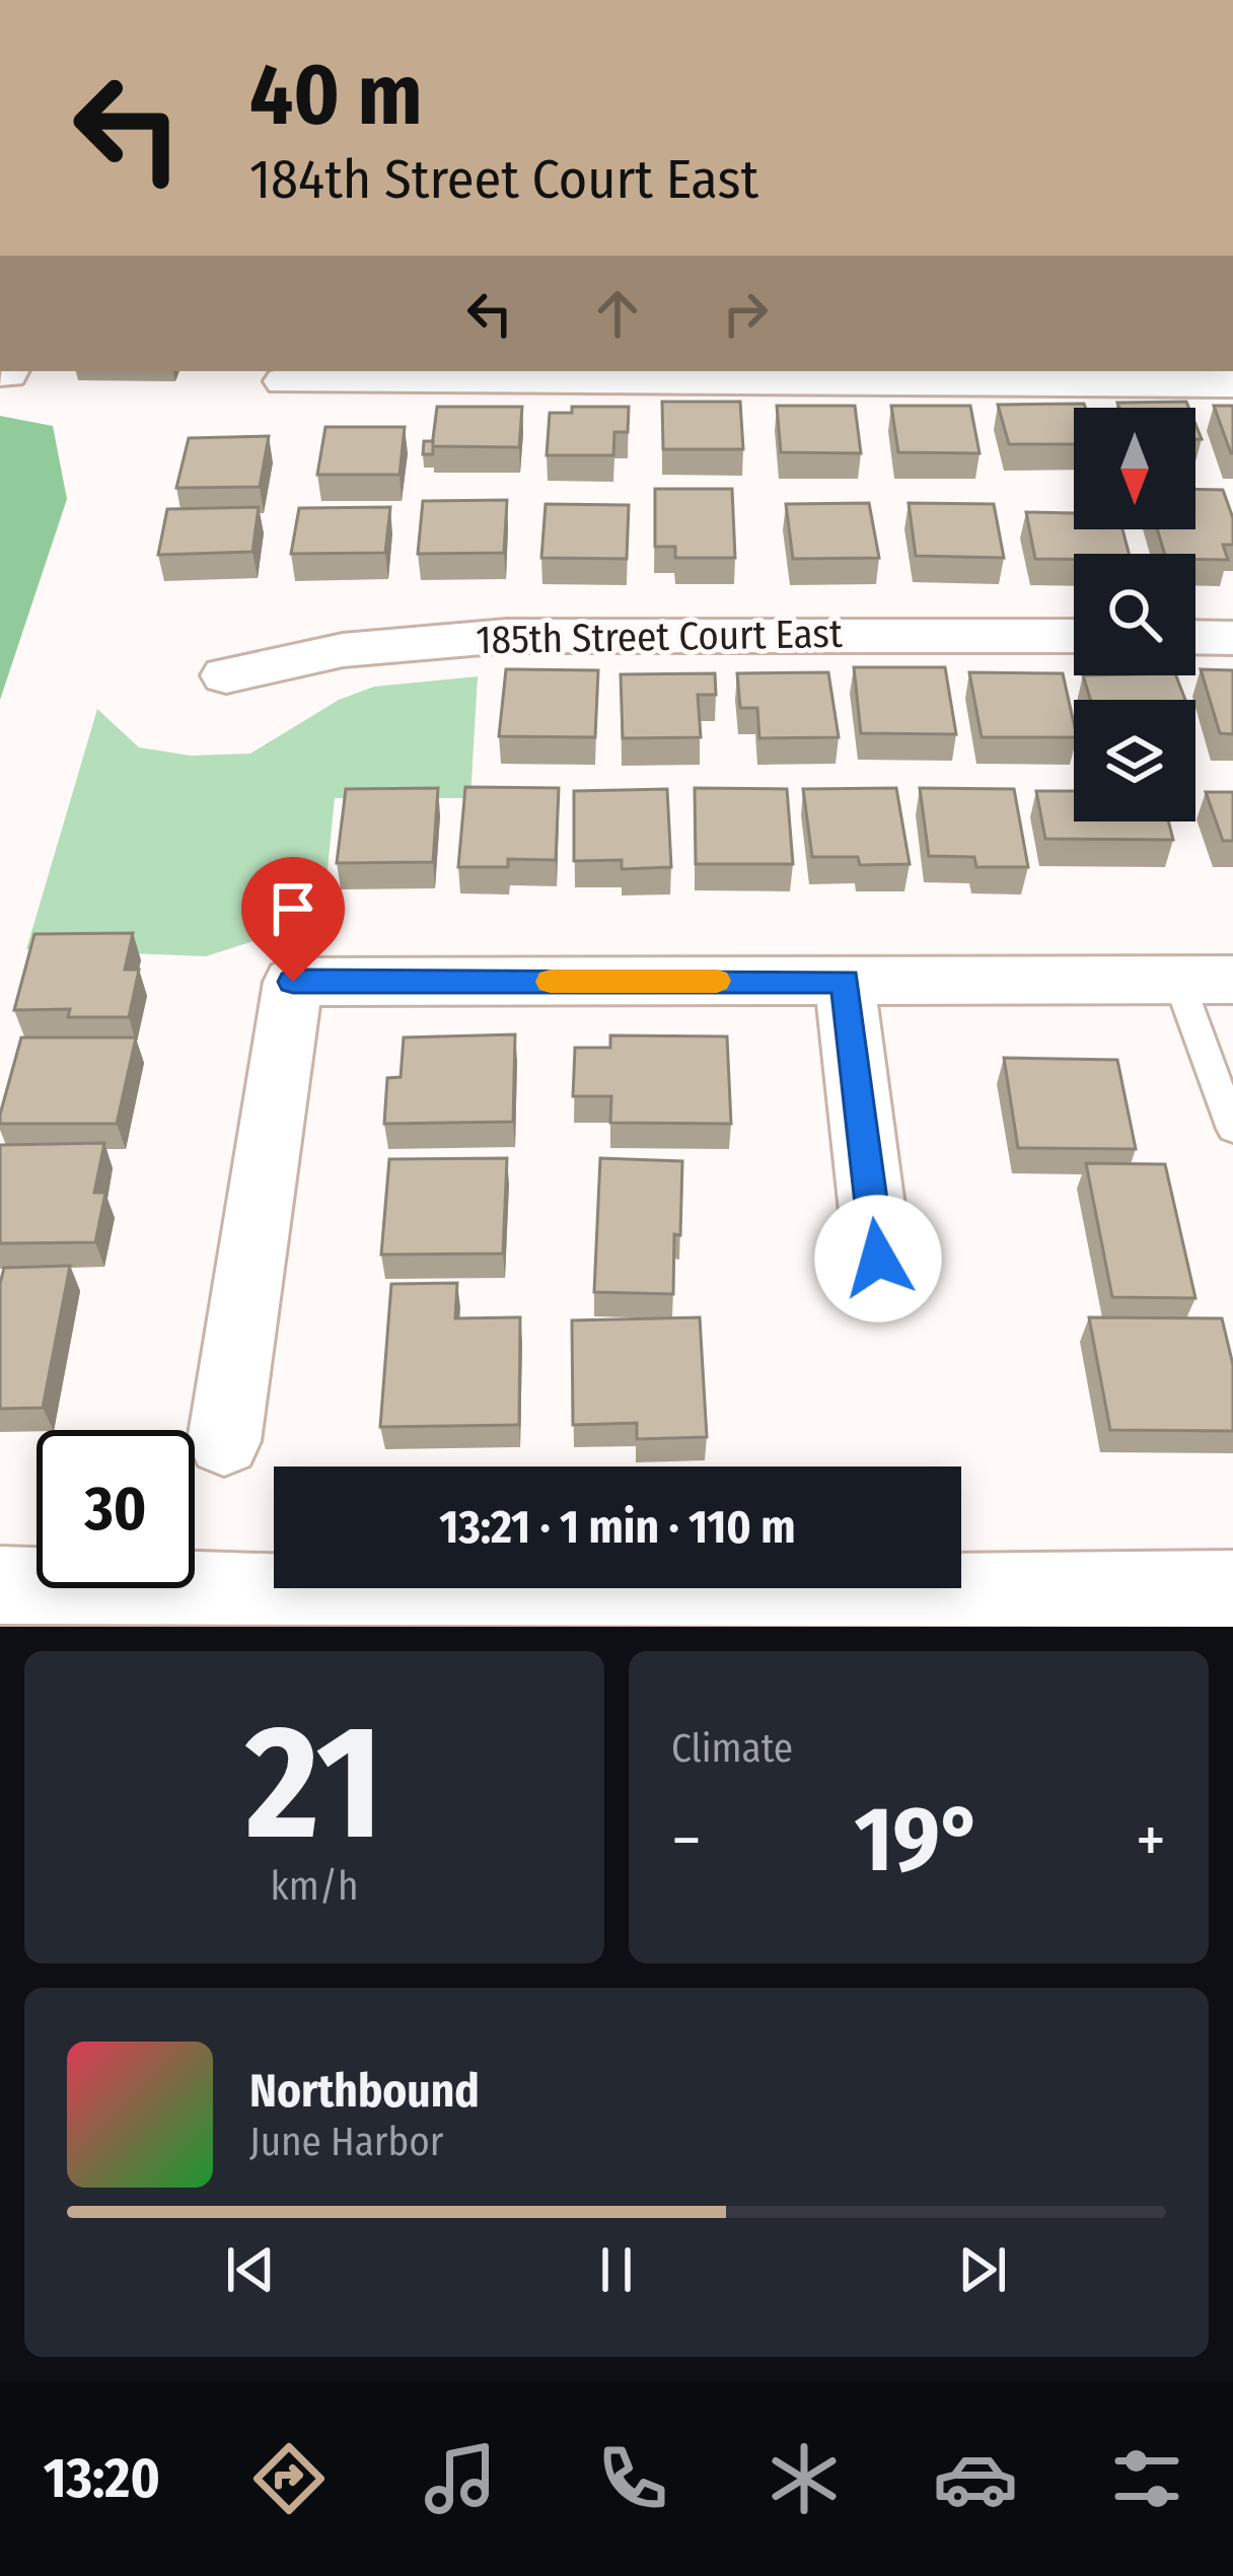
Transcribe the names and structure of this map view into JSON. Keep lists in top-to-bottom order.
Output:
{
  "streets": {
    "street": ["185th Street Court East"]
  },
  "north": "bottom",
  "page": {
    "turn": ["40 m", "184th Street Court East"],
    "limit": "30",
    "trip": "13:21 · 1 min · 110 m",
    "tile": [
      ["21", "km/h"],
      "Climate"
    ],
    "heat": ["−", "19°", "+"],
    "song": ["Northbound", "June Harbor"],
    "tabs": "13:20"
  }
}
